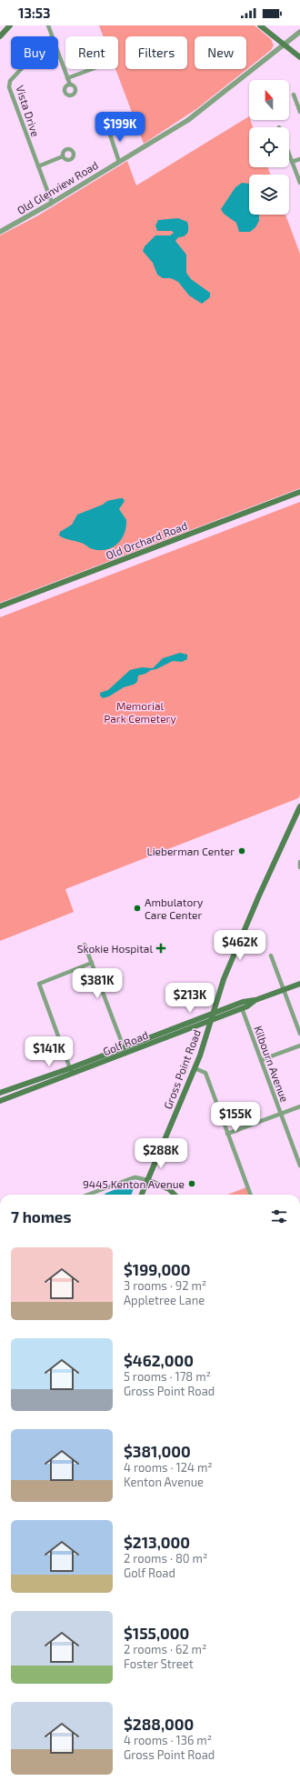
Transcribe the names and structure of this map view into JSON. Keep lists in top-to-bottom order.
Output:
{
  "streets": {
    "main road": ["Old Orchard Road", "Golf Road", "Gross Point Road"],
    "street": ["Vista Drive", "Old Glenview Road", "Kilbourn Avenue"]
  },
  "crossings": [
    ["Vista Drive", "Old Glenview Road"],
    ["Golf Road", "Kilbourn Avenue"],
    ["Golf Road", "Gross Point Road"]
  ],
  "parks": ["Memorial Park Cemetery"],
  "places": {
    "other": ["Lieberman Center", "Ambulatory Care Center", "9445 Kenton Avenue"],
    "health": ["Skokie Hospital"]
  },
  "north": "top",
  "page": {
    "status": "13:53",
    "chip": [
      "Buy",
      "Rent",
      "Filters",
      "New"
    ],
    "price": [
      "$199K",
      "$462K",
      "$381K",
      "$213K",
      "$141K",
      "$155K",
      "$288K"
    ],
    "heading": "7 homes",
    "list": [
      {
        "name": "$199,000",
        "note": "3 rooms · 92 m² · Appletree Lane"
      },
      {
        "name": "$462,000",
        "note": "5 rooms · 178 m² · Gross Point Road"
      },
      {
        "name": "$381,000",
        "note": "4 rooms · 124 m² · Kenton Avenue"
      },
      {
        "name": "$213,000",
        "note": "2 rooms · 80 m² · Golf Road"
      },
      {
        "name": "$155,000",
        "note": "2 rooms · 62 m² · Foster Street"
      },
      {
        "name": "$288,000",
        "note": "4 rooms · 136 m² · Gross Point Road"
      }
    ]
  }
}
